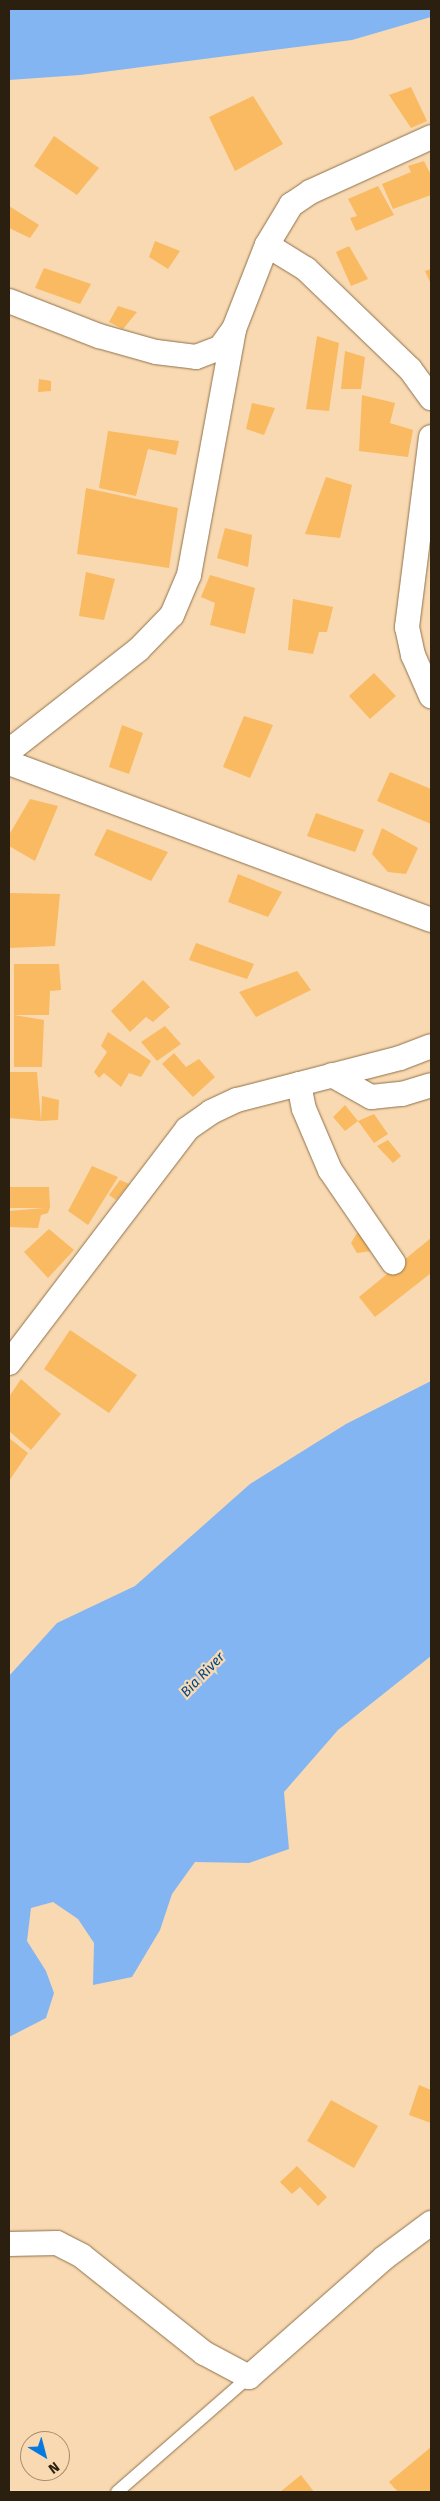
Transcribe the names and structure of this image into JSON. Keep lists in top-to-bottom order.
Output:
{
  "water": ["Bia River"],
  "north": "bottom right"
}
